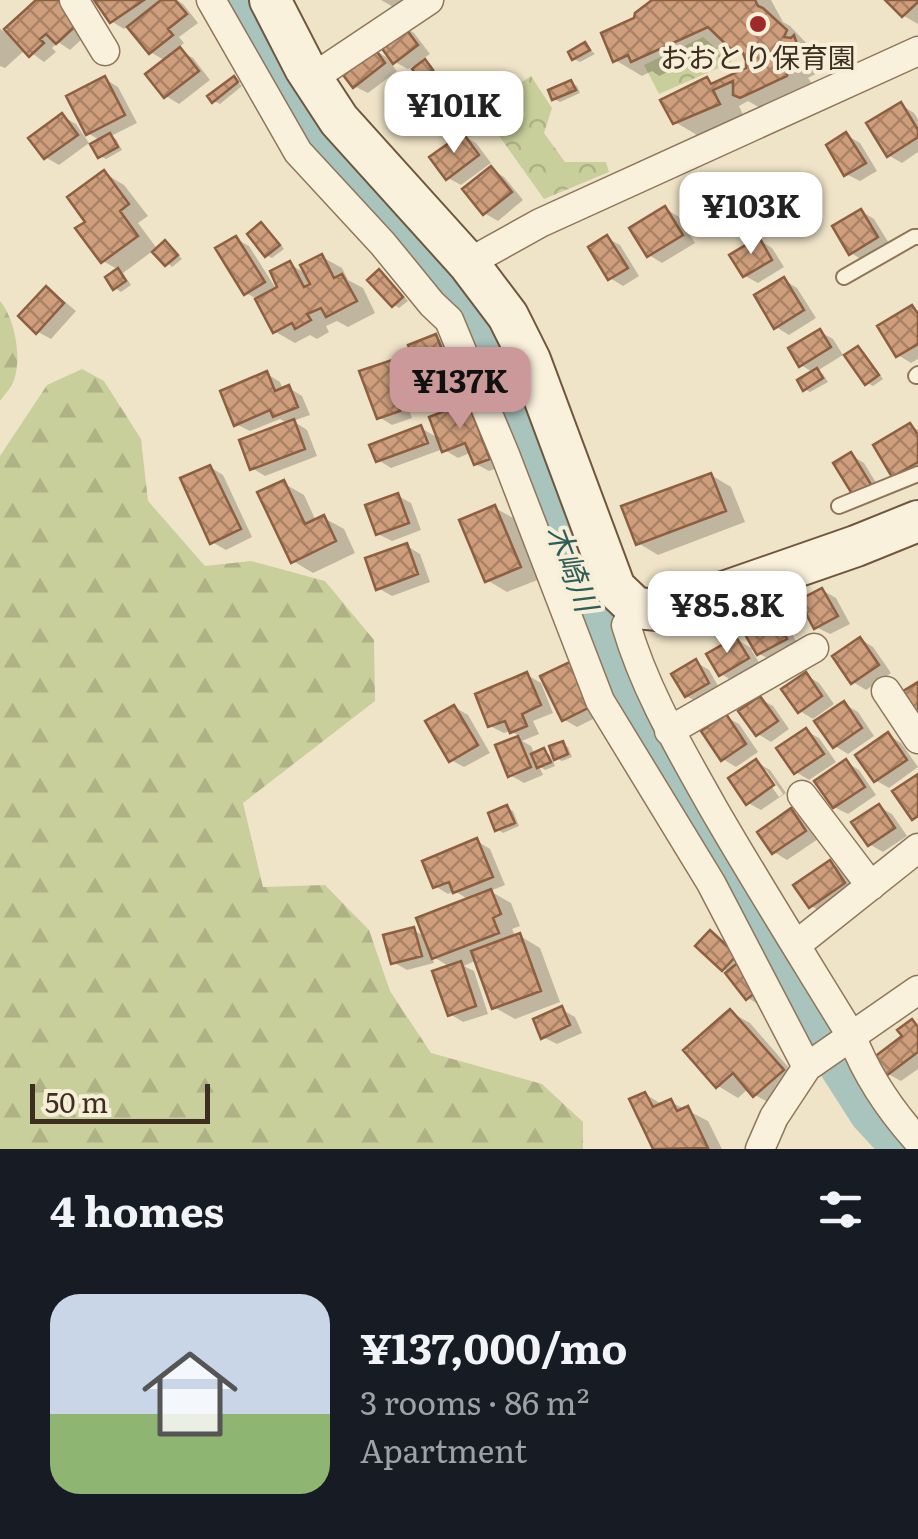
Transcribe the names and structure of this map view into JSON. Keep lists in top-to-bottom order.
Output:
{
  "water": ["木崎川"],
  "places": ["おおとり保育園"],
  "scale_bar": "50 m",
  "page": {
    "price": [
      "¥101K",
      "¥103K",
      "¥137K",
      "¥85.8K"
    ],
    "scale": "50 m",
    "heading": "4 homes",
    "list": [
      {
        "name": "¥137,000/mo",
        "note": "3 rooms · 86 m² · Apartment"
      }
    ]
  }
}
